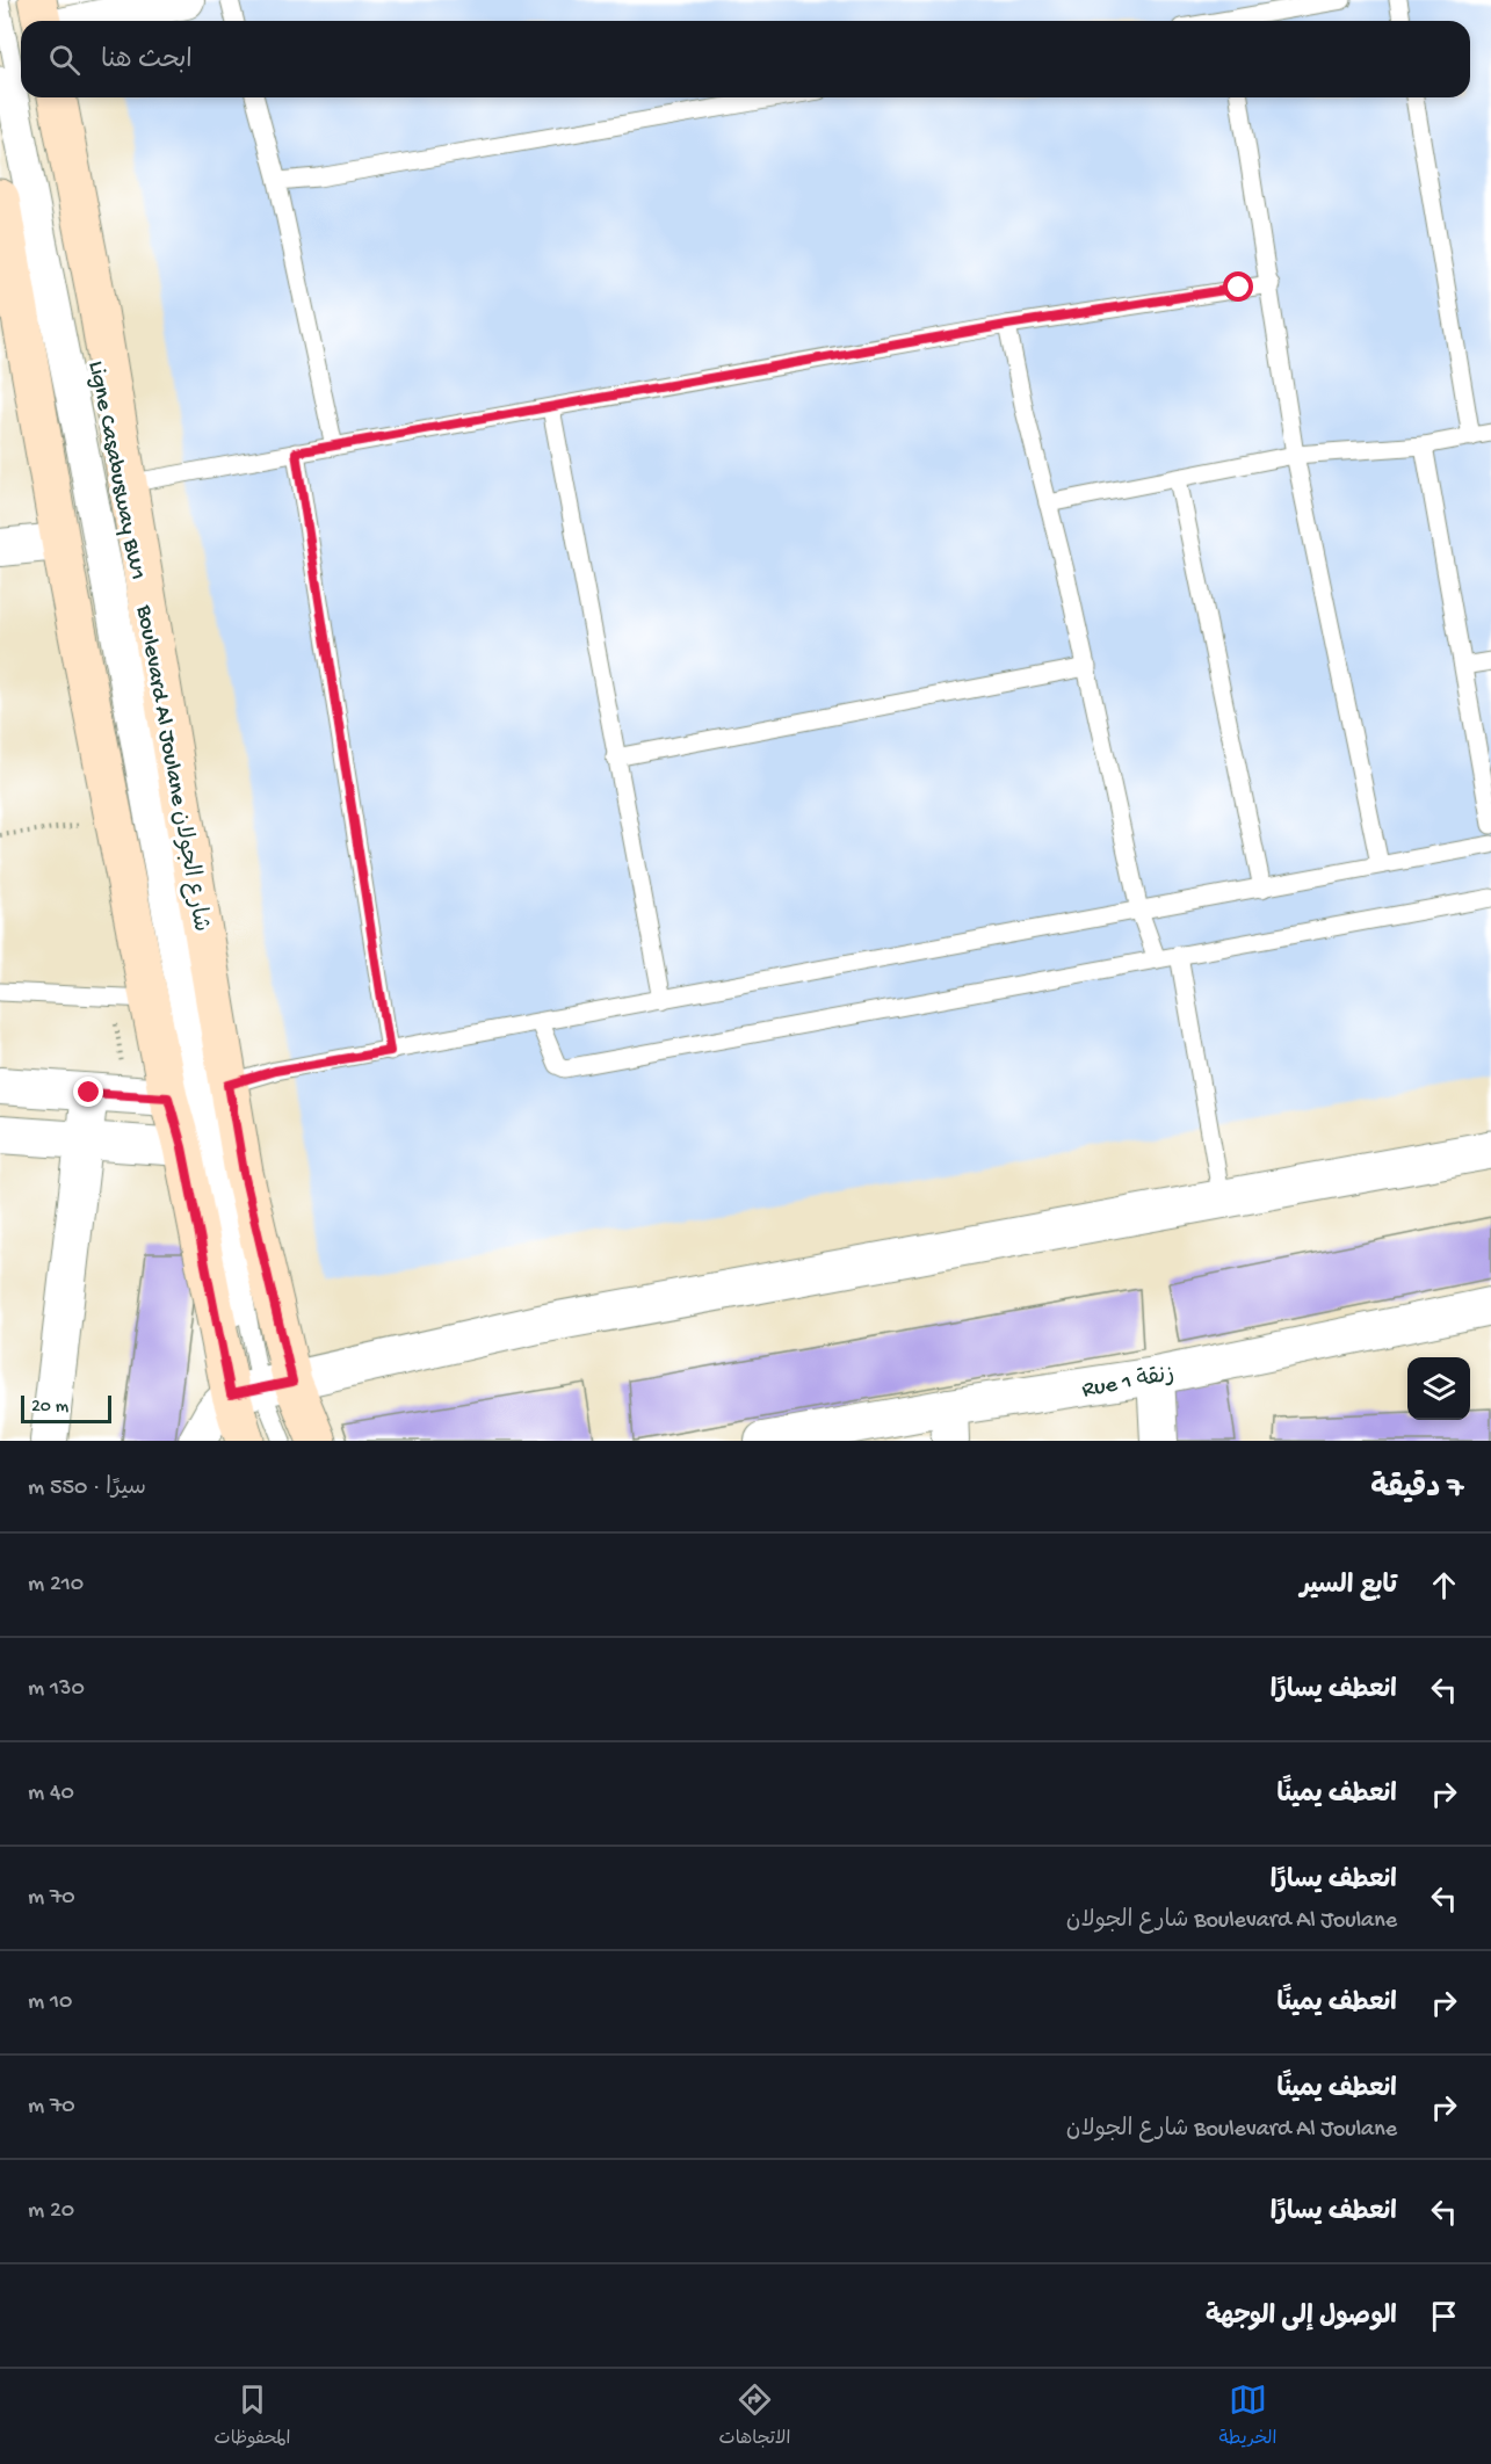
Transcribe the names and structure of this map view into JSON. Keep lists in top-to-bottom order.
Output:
{
  "streets": {
    "main road": ["Boulevard Al Joulane شارع الجولان"],
    "street": ["Rue 1 زنقة"],
    "lane": ["Ligne Casabusway BW1"]
  },
  "crossings": [
    ["Ligne Casabusway BW1", "Boulevard Al Joulane شارع الجولان"]
  ],
  "scale_bar": "20 m",
  "page": {
    "search": "ابحث هنا",
    "scale": "20 m",
    "heading": ["7 دقيقة", "سيرًا · 550 m"],
    "list": [
      ["تابع السير", "210 m"],
      ["انعطف يسارًا", "130 m"],
      ["انعطف يمينًا", "40 m"],
      ["انعطف يسارًا", "Boulevard Al Joulane شارع الجولان", "70 m"],
      ["انعطف يمينًا", "10 m"],
      ["انعطف يمينًا", "Boulevard Al Joulane شارع الجولان", "70 m"],
      ["انعطف يسارًا", "20 m"],
      "الوصول إلى الوجهة"
    ],
    "nav": ["الخريطة", "الاتجاهات", "المحفوظات"]
  }
}
